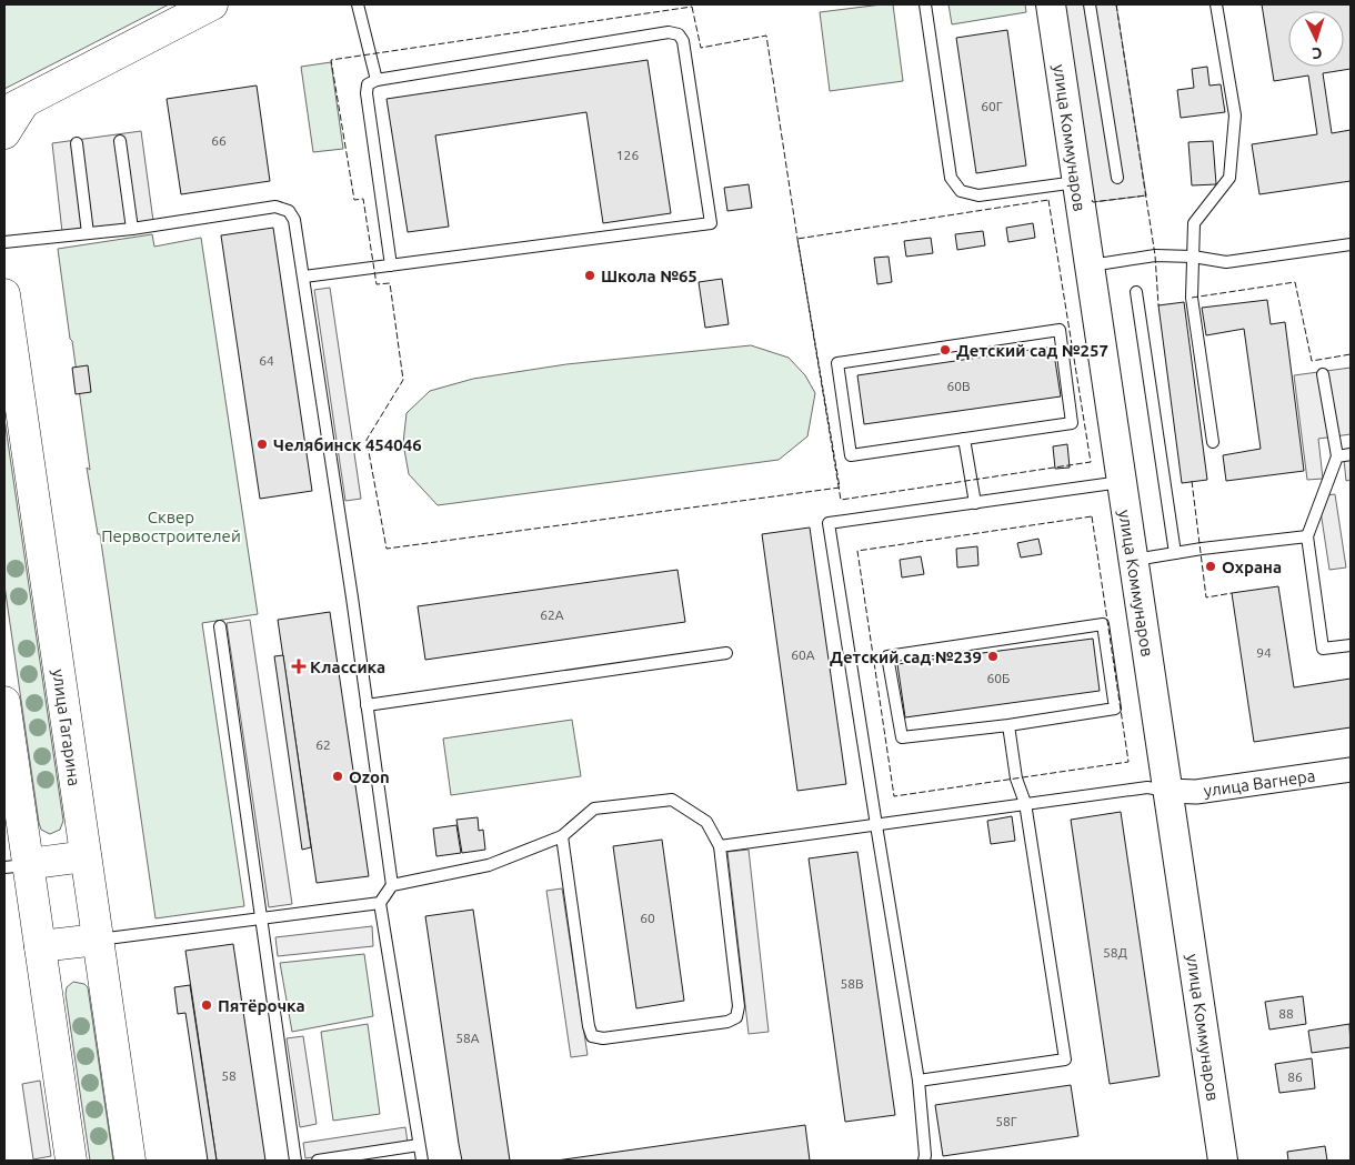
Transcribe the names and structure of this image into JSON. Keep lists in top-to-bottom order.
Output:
{
  "streets": {
    "main road": ["улица Гагарина"],
    "street": ["улица Коммунаров", "улица Вагнера"]
  },
  "crossings": [
    ["улица Коммунаров", "улица Вагнера"]
  ],
  "parks": ["Сквер Первостроителей"],
  "places": {
    "other": [
      "Школа №65",
      "Детский сад №257",
      "Челябинск 454046",
      "Охрана",
      "Детский сад №239",
      "Ozon",
      "Пятёрочка"
    ],
    "health": ["Классика"]
  },
  "house_numbers": [
    "60Г",
    "66",
    "126",
    "64",
    "60В",
    "62А",
    "94",
    "60А",
    "60Б",
    "62",
    "60",
    "58Д",
    "58В",
    "88",
    "58А",
    "58",
    "86",
    "58Г"
  ],
  "north": "bottom"
}
